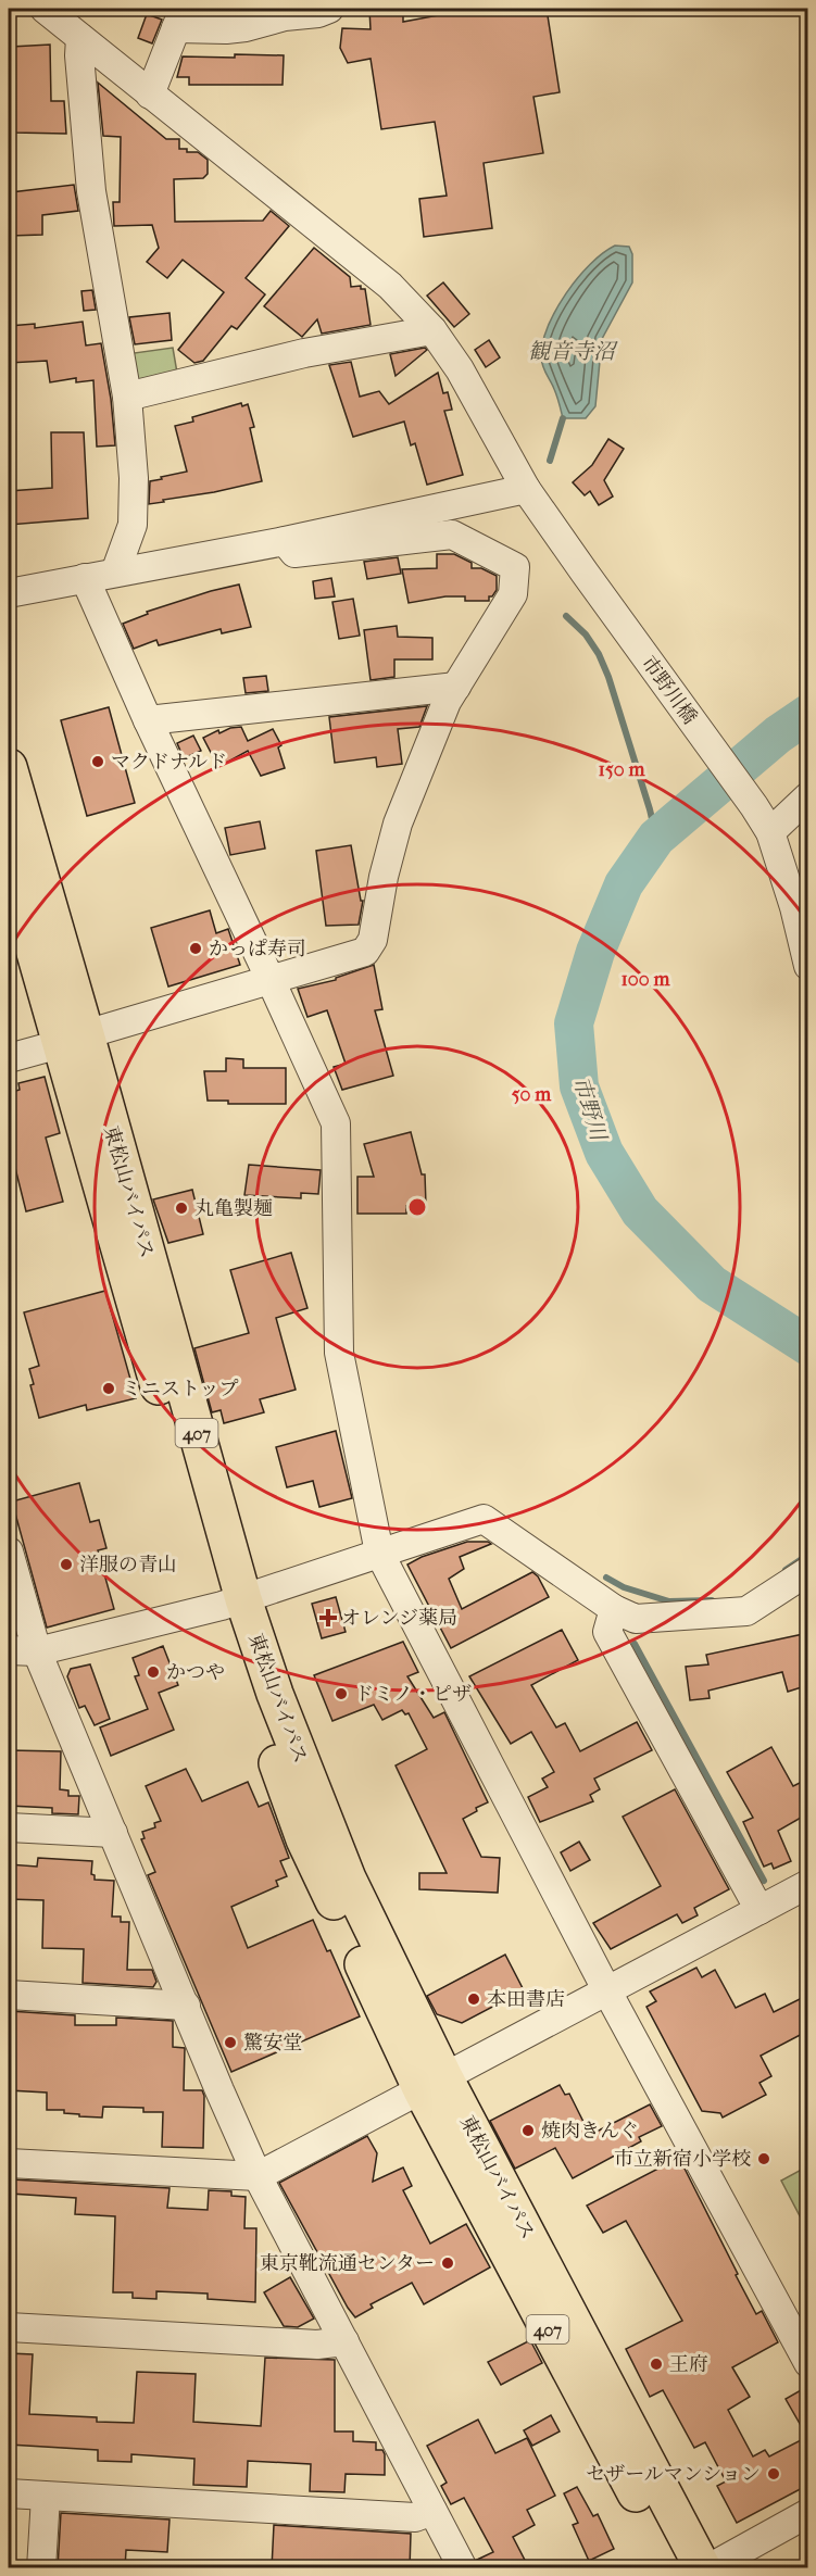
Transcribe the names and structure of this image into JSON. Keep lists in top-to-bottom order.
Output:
{
  "streets": {
    "highway": ["東松山バイパス", "407"],
    "street": ["市野川橋"]
  },
  "water": ["観音寺沼", "市野川"],
  "places": {
    "other": [
      "マクドナルド",
      "かっぱ寿司",
      "丸亀製麺",
      "ミニストップ",
      "洋服の青山",
      "かつや",
      "ドミノ・ピザ",
      "本田書店",
      "驚安堂",
      "焼肉きんぐ",
      "市立新宿小学校",
      "東京靴流通センター",
      "王府",
      "セザールマンション"
    ],
    "health": ["オレンジ薬局"]
  },
  "rings": ["150 m", "100 m", "50 m"]
}
